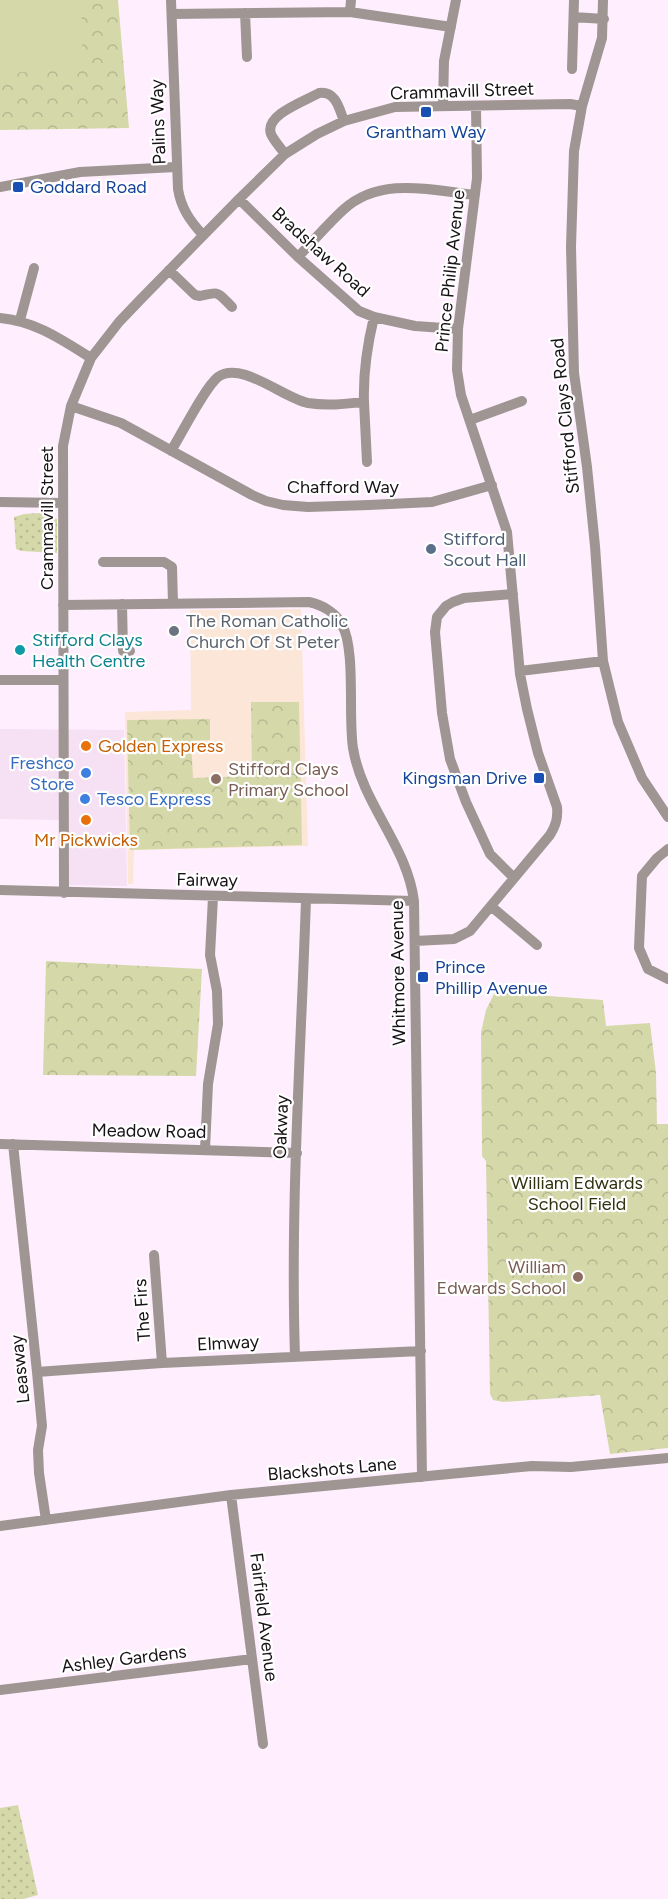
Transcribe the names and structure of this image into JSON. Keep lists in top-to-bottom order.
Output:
{
  "streets": {
    "street": [
      "Crammavill Street",
      "Palins Way",
      "Bradshaw Road",
      "Prince Philip Avenue",
      "Stifford Clays Road",
      "Chafford Way",
      "Fairway",
      "Whitmore Avenue",
      "Oakway",
      "Meadow Road",
      "The Firs",
      "Elmway",
      "Leasway",
      "Blackshots Lane",
      "Fairfield Avenue",
      "Ashley Gardens"
    ]
  },
  "crossings": [
    ["Crammavill Street", "Palins Way"],
    ["Crammavill Street", "Bradshaw Road"],
    ["Crammavill Street", "Prince Philip Avenue"],
    ["Crammavill Street", "Stifford Clays Road"],
    ["Crammavill Street", "Chafford Way"],
    ["Crammavill Street", "Fairway"],
    ["Crammavill Street", "Whitmore Avenue"],
    ["Bradshaw Road", "Prince Philip Avenue"],
    ["Prince Philip Avenue", "Chafford Way"],
    ["Prince Philip Avenue", "Whitmore Avenue"],
    ["Fairway", "Whitmore Avenue"],
    ["Fairway", "Oakway"],
    ["Whitmore Avenue", "Elmway"],
    ["Whitmore Avenue", "Blackshots Lane"],
    ["Oakway", "Meadow Road"],
    ["Oakway", "Elmway"],
    ["Meadow Road", "Leasway"],
    ["The Firs", "Elmway"],
    ["Elmway", "Leasway"],
    ["Leasway", "Blackshots Lane"],
    ["Blackshots Lane", "Fairfield Avenue"],
    ["Fairfield Avenue", "Ashley Gardens"]
  ],
  "parks": ["William Edwards School Field"],
  "places": {
    "transit": [
      "Grantham Way",
      "Goddard Road",
      "Kingsman Drive",
      "Prince Phillip Avenue"
    ],
    "other": [
      "Stifford Scout Hall",
      "The Roman Catholic Church Of St Peter",
      "Stifford Clays Health Centre",
      "Golden Express",
      "Freshco Store",
      "Stifford Clays Primary School",
      "Tesco Express",
      "Mr Pickwicks",
      "William Edwards School"
    ]
  }
}
